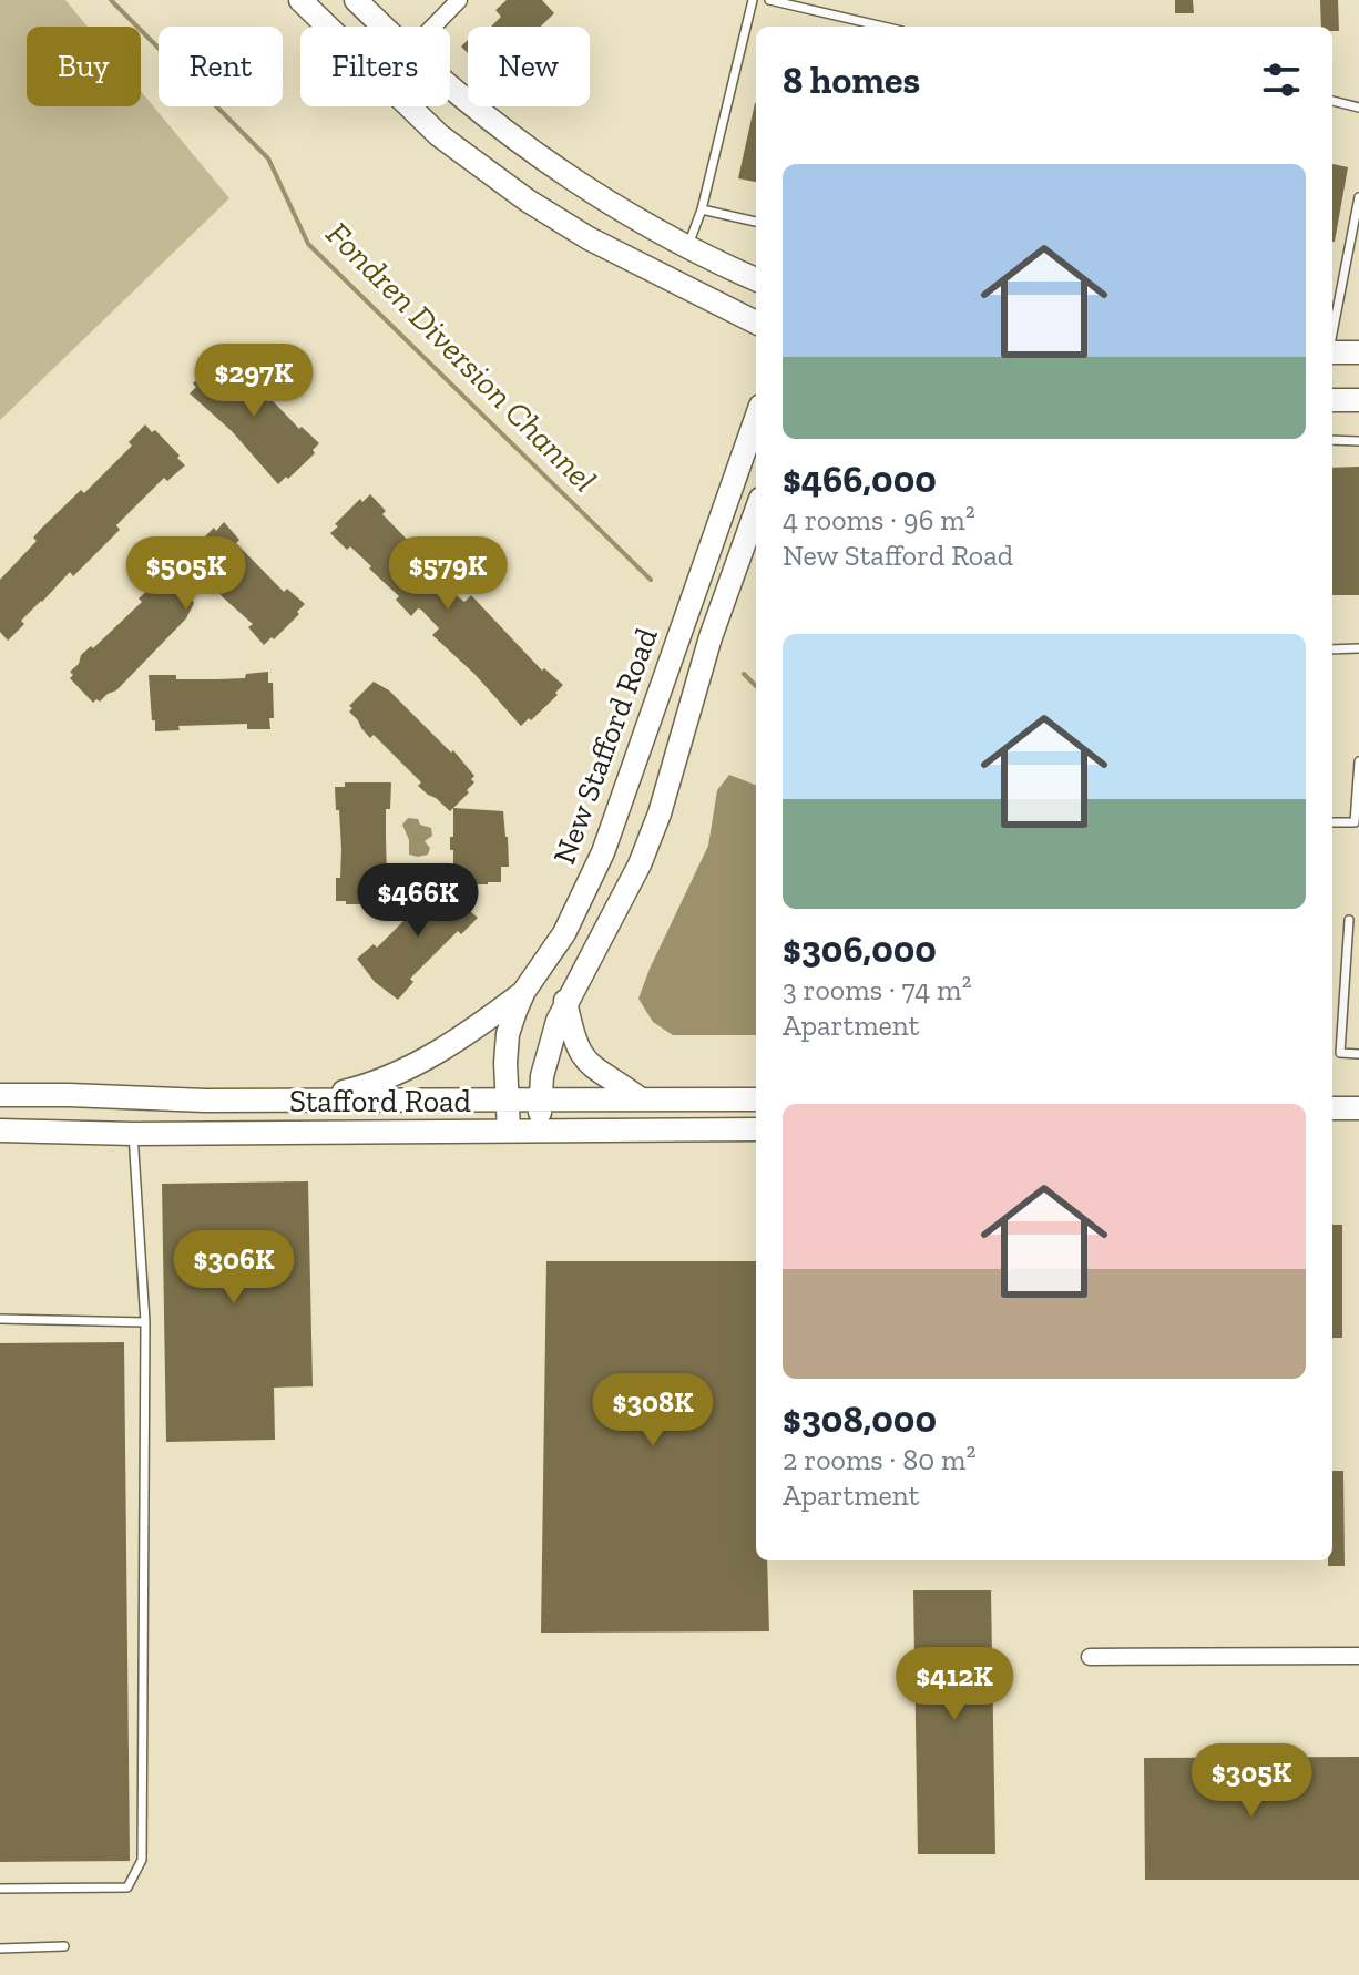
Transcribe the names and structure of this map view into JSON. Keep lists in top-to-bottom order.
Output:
{
  "streets": {
    "main road": ["New Stafford Road", "Stafford Road"]
  },
  "crossings": [
    ["New Stafford Road", "Stafford Road"]
  ],
  "water": ["Fondren Diversion Channel"],
  "page": {
    "chip": [
      "Buy",
      "Rent",
      "Filters",
      "New"
    ],
    "heading": "8 homes",
    "list": [
      {
        "name": "$466,000",
        "note": "4 rooms · 96 m² · New Stafford Road"
      },
      {
        "name": "$306,000",
        "note": "3 rooms · 74 m² · Apartment"
      },
      {
        "name": "$308,000",
        "note": "2 rooms · 80 m² · Apartment"
      }
    ],
    "price": [
      "$297K",
      "$505K",
      "$579K",
      "$466K",
      "$306K",
      "$308K",
      "$412K",
      "$305K"
    ]
  }
}
